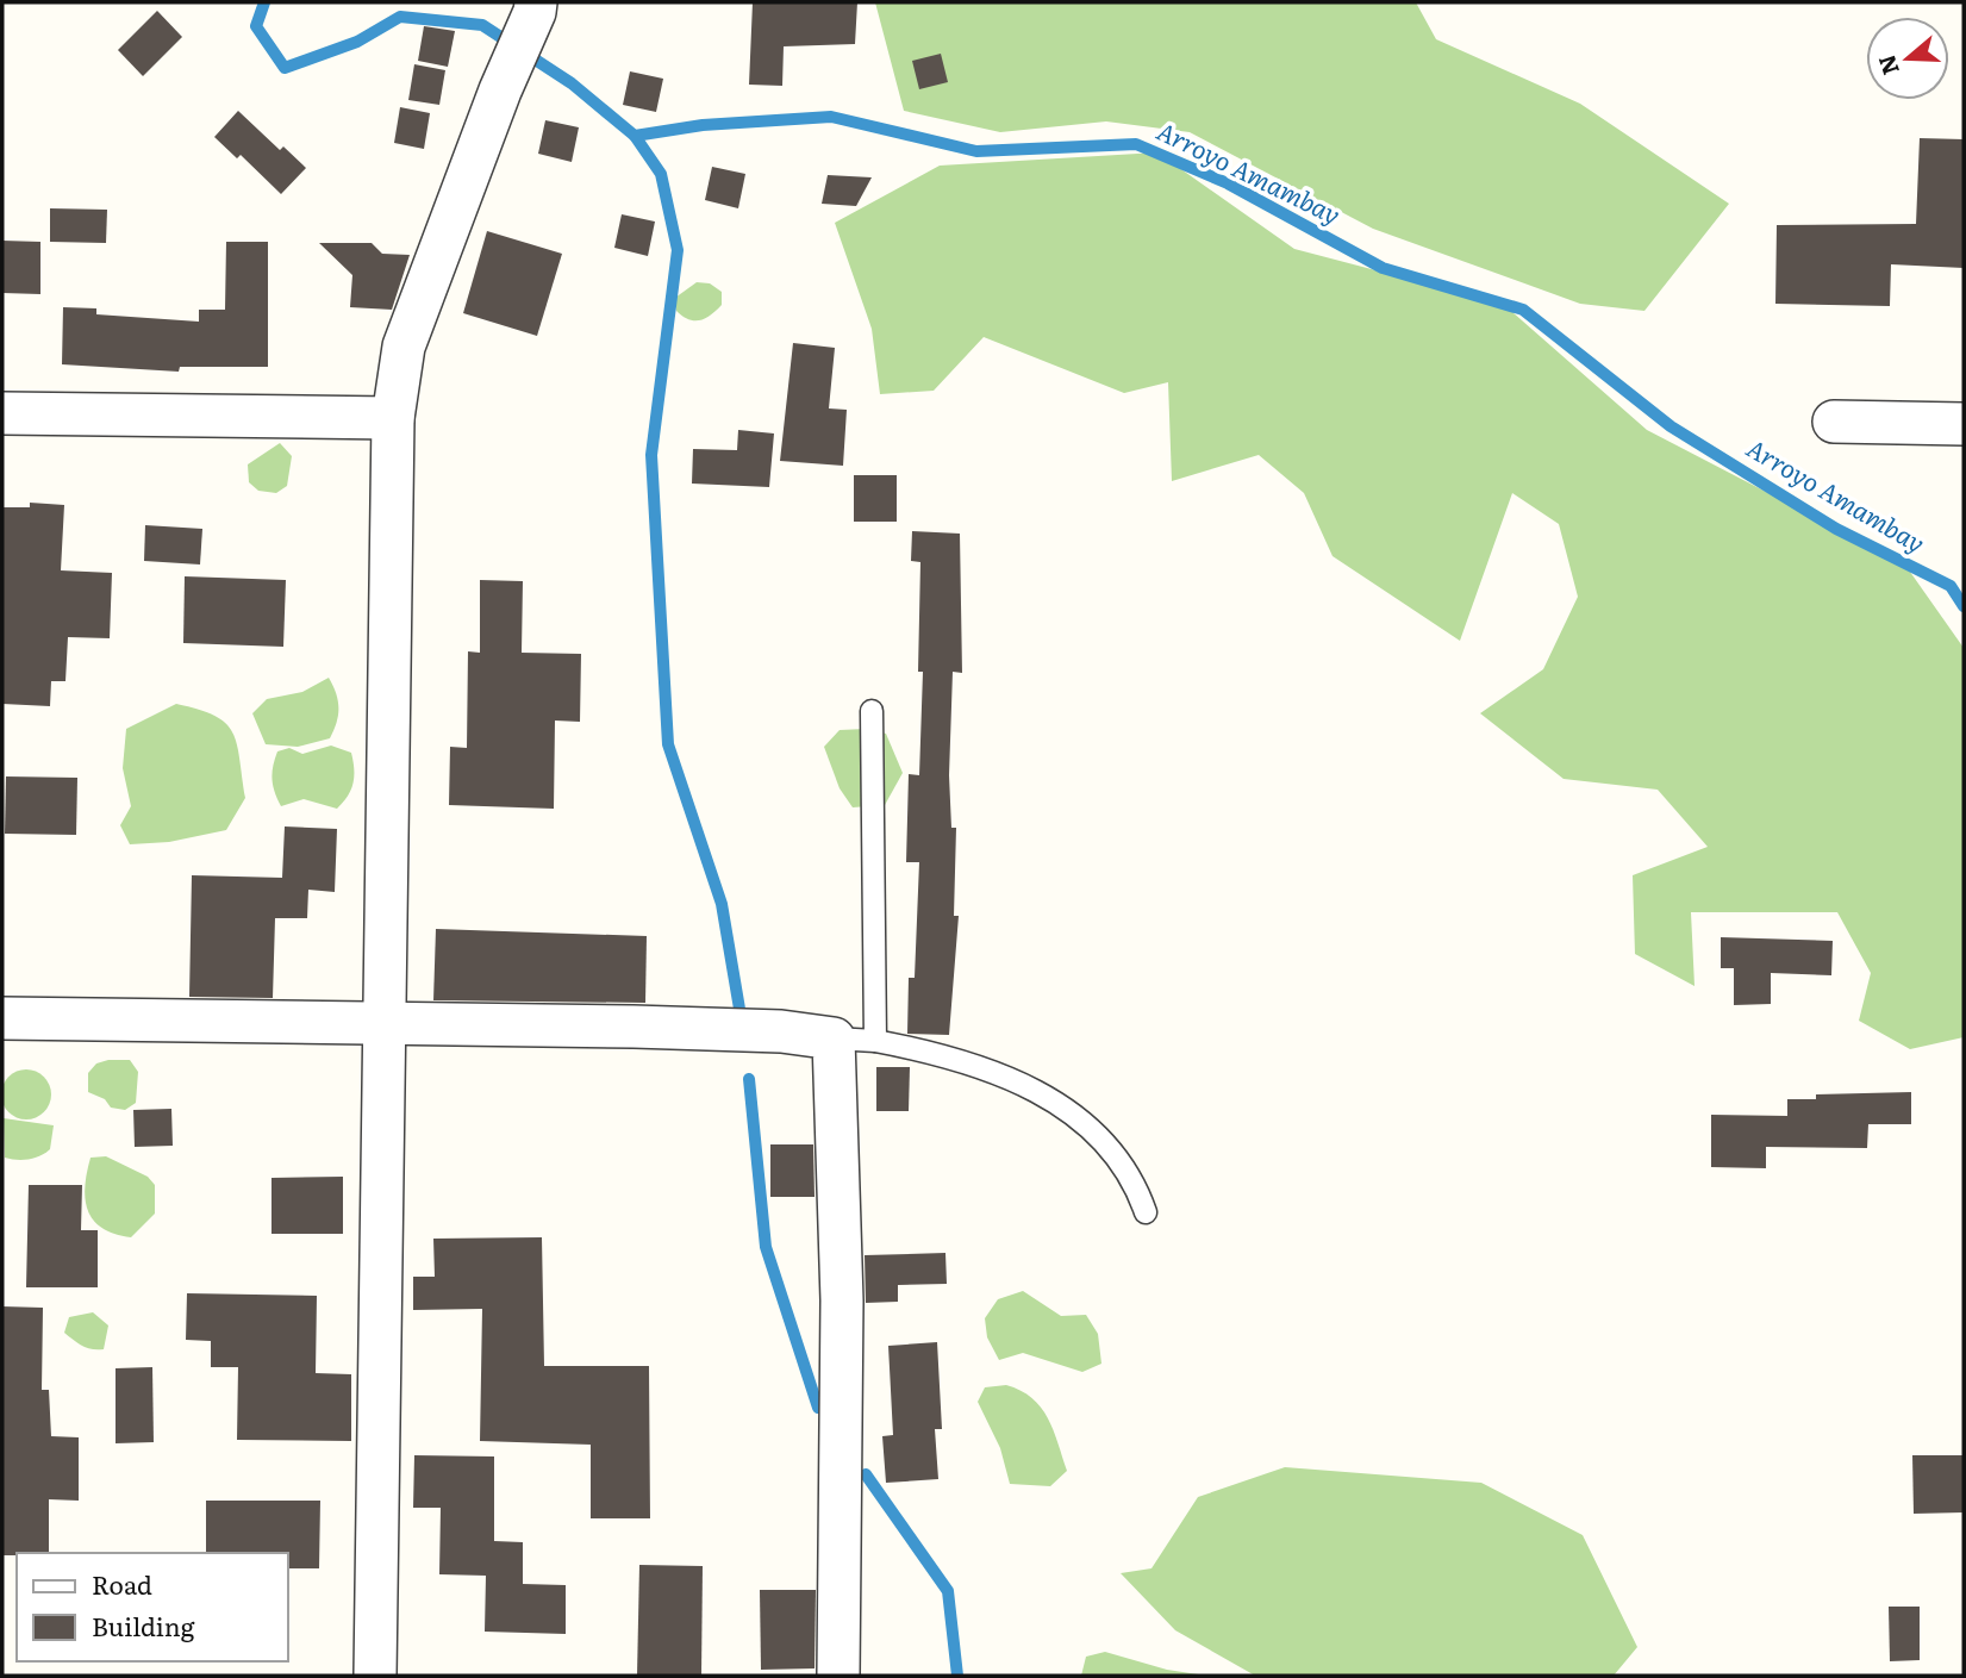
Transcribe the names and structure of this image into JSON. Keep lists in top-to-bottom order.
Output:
{
  "water": ["Arroyo Amambay"],
  "legend": ["Road", "Building"],
  "north": "left"
}
